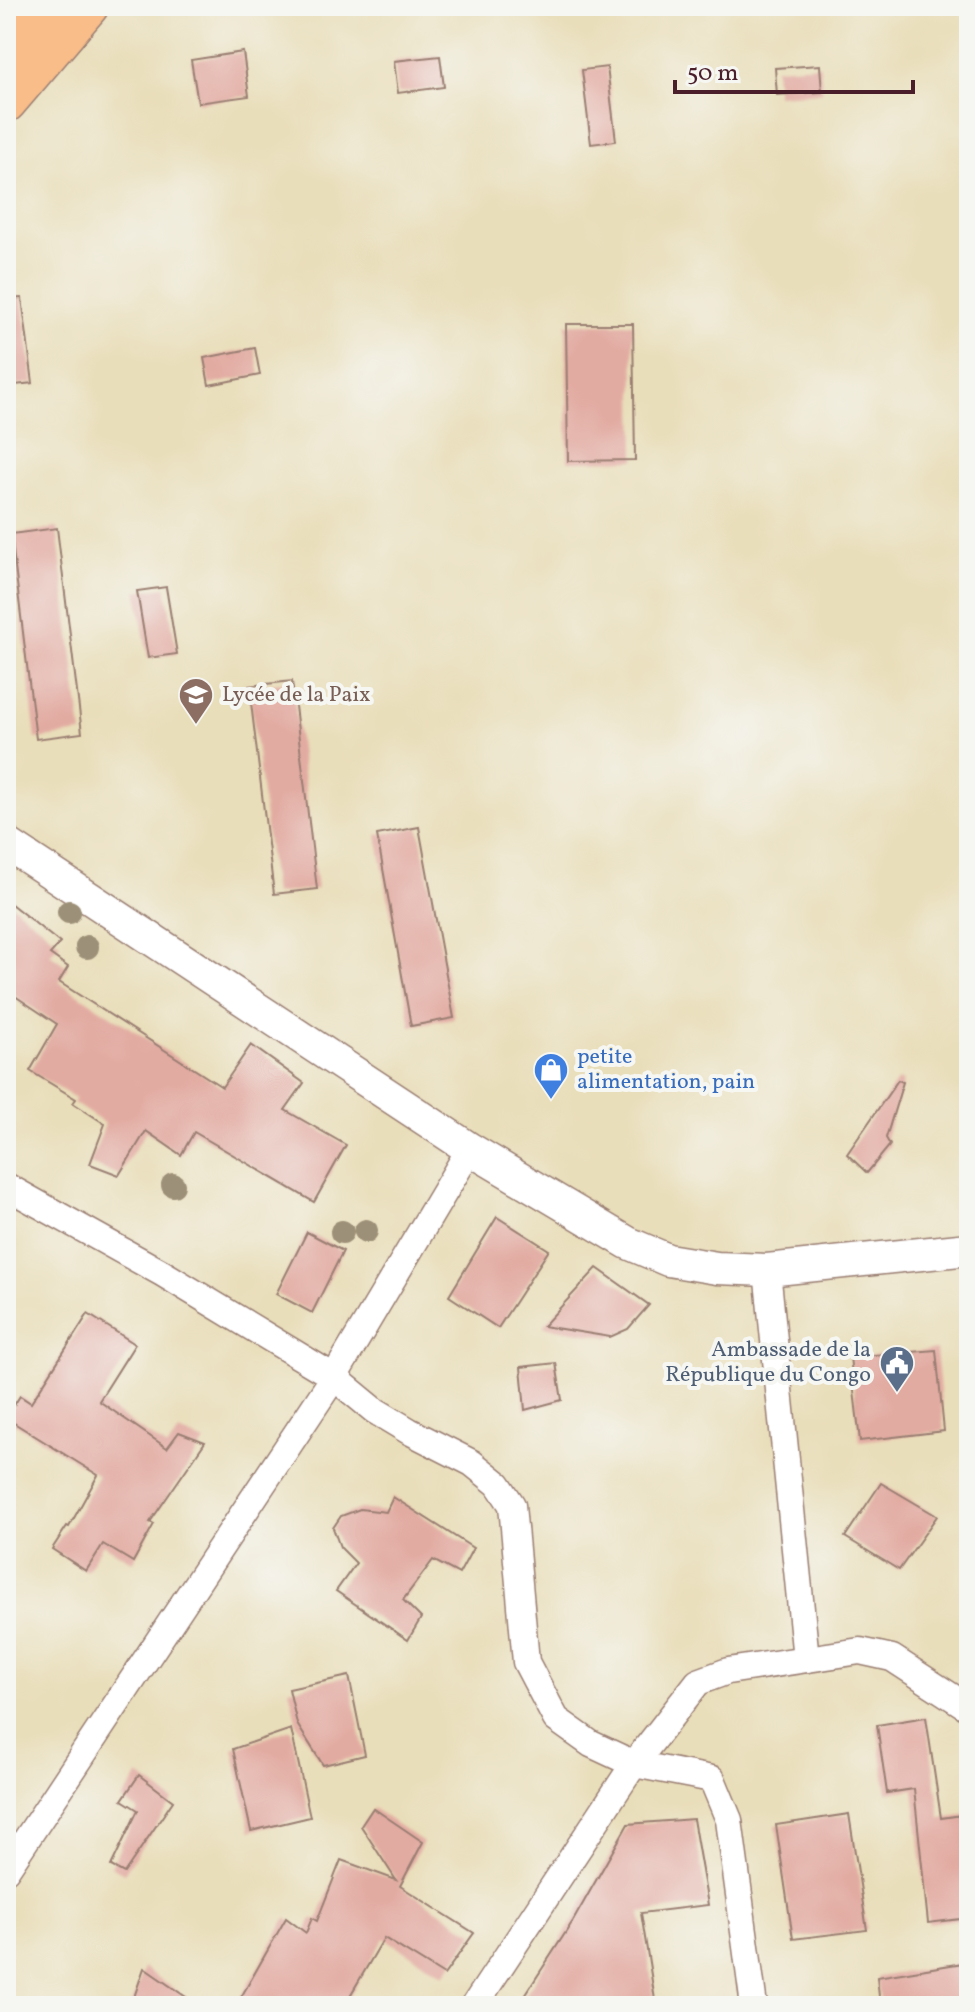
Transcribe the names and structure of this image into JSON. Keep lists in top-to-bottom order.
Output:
{
  "places": {
    "school or university": ["Lycée de la Paix"],
    "shop": ["petite alimentation, pain"],
    "public building": ["Ambassade de la République du Congo"]
  },
  "scale_bar": "50 m"
}
